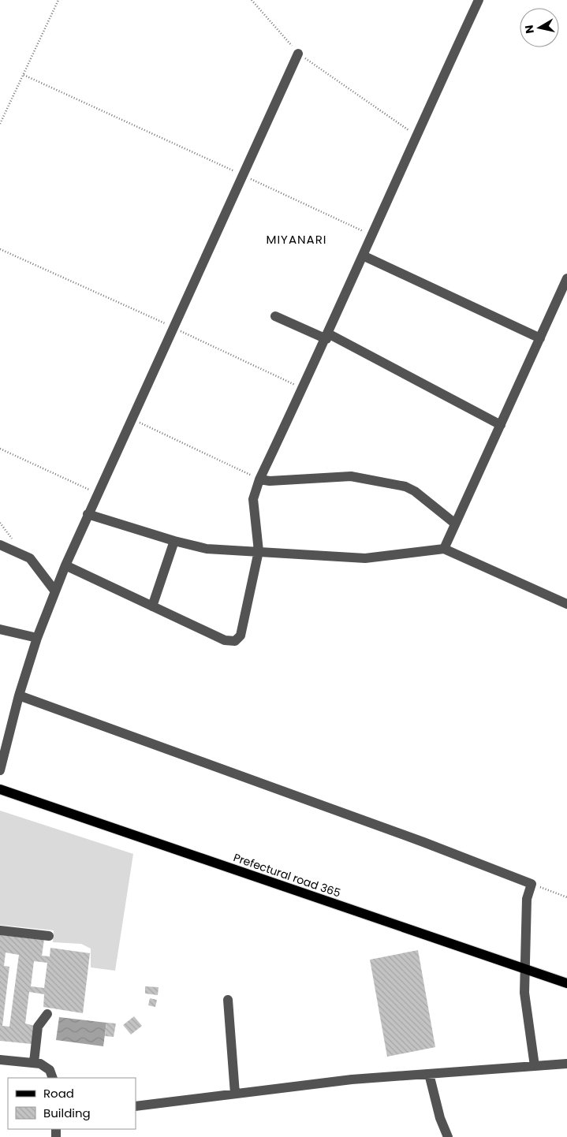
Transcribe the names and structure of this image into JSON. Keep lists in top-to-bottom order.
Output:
{
  "streets": {
    "main road": ["Prefectural road 365"]
  },
  "districts": ["MIYANARI"],
  "legend": ["Road", "Building"],
  "north": "left"
}
